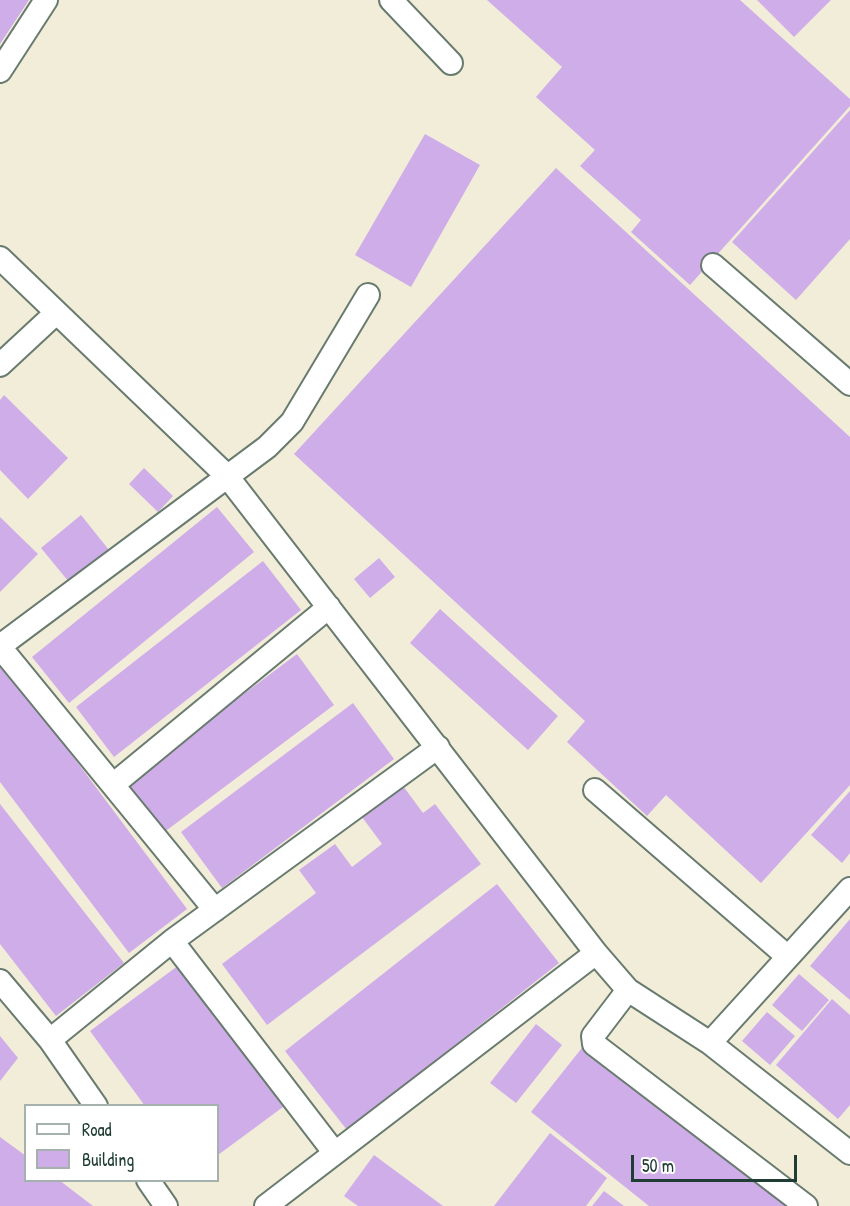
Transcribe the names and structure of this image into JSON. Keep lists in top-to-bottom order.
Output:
{
  "legend": ["Road", "Building"],
  "scale_bar": "50 m"
}
